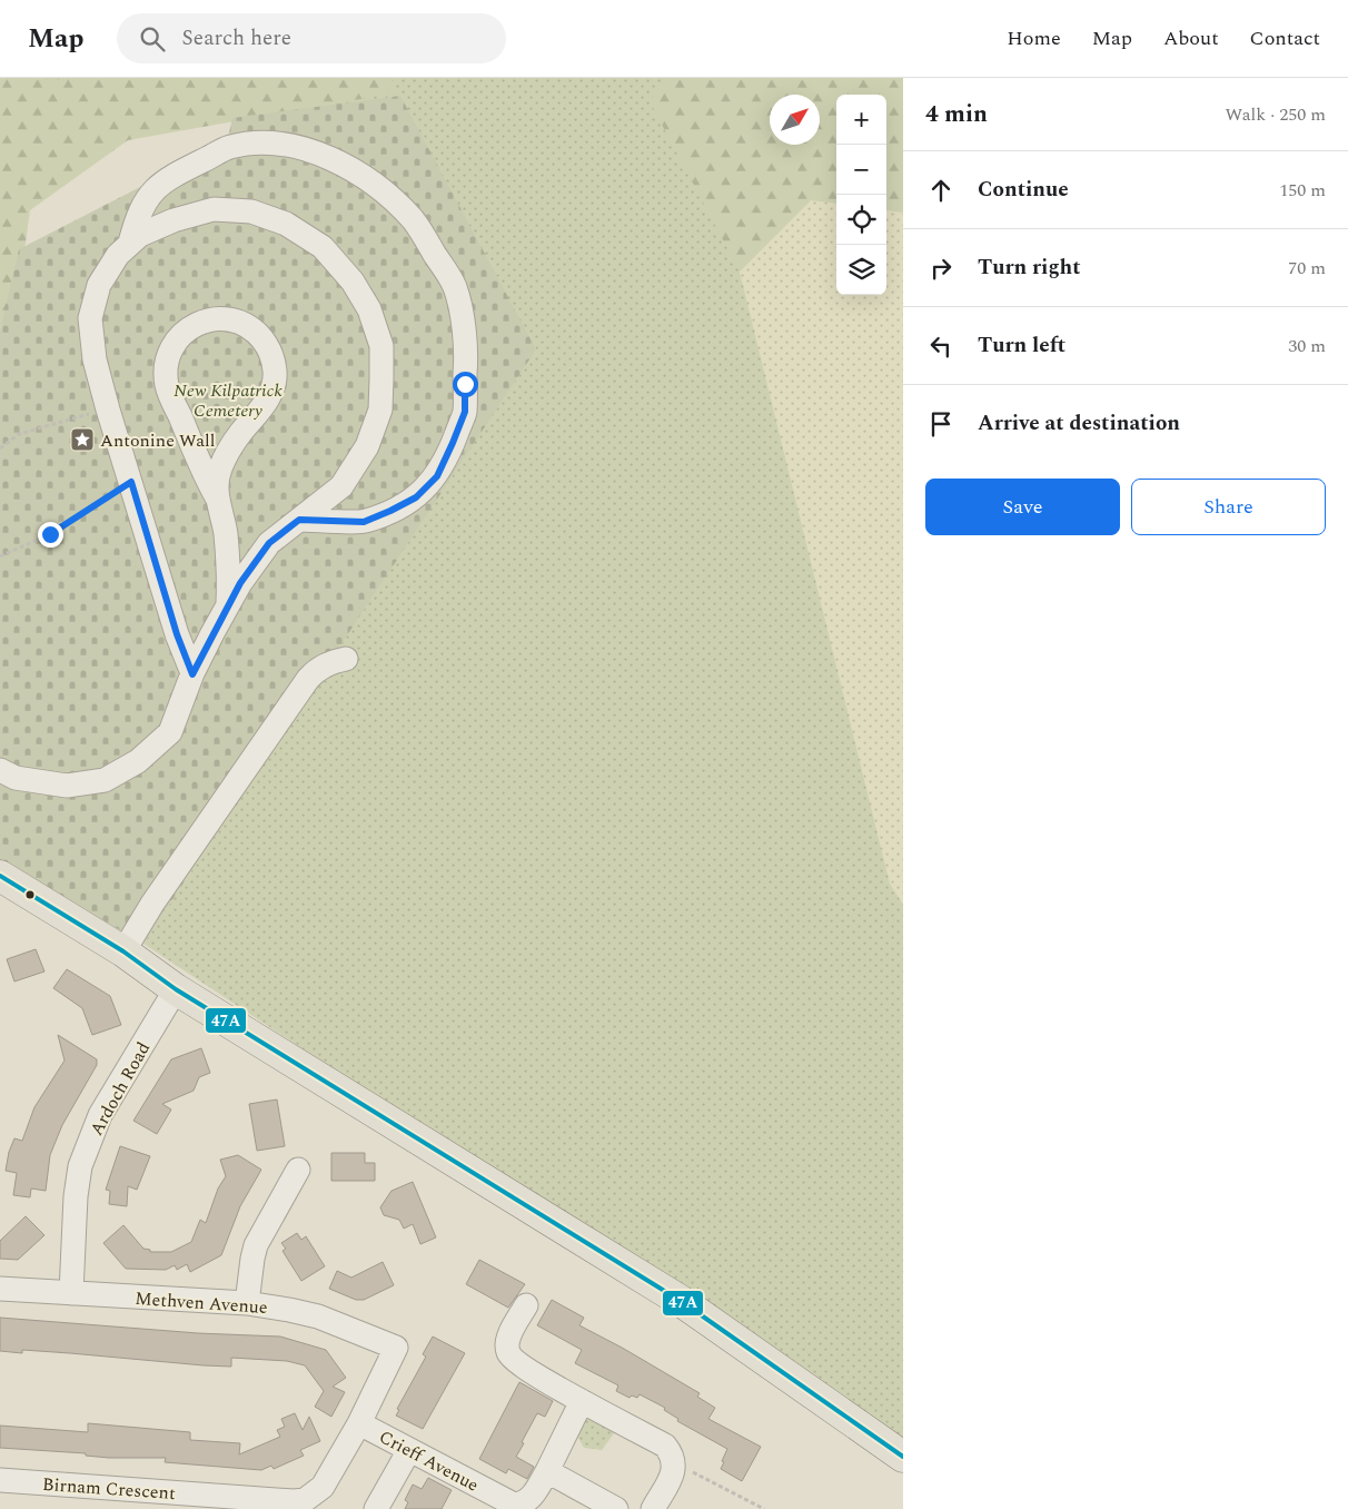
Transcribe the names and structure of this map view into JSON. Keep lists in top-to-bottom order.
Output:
{
  "streets": {
    "street": [
      "Ardoch Road",
      "Methven Avenue",
      "Crieff Avenue",
      "Birnam Crescent"
    ]
  },
  "crossings": [
    ["Ardoch Road", "Methven Avenue"],
    ["Methven Avenue", "Birnam Crescent"],
    ["Crieff Avenue", "Birnam Crescent"]
  ],
  "parks": ["New Kilpatrick Cemetery"],
  "places": {
    "place": ["Antonine Wall"]
  },
  "lines": ["transit line 47A"],
  "north": "top right",
  "page": {
    "header": "Map",
    "search": "Search here",
    "nav": [
      "Home",
      "Map",
      "About",
      "Contact"
    ],
    "heading": ["4 min", "Walk · 250 m"],
    "map_buttons": ["+", "−"],
    "list": [
      ["Continue", "150 m"],
      ["Turn right", "70 m"],
      ["Turn left", "30 m"],
      "Arrive at destination"
    ],
    "buttons": ["Save", "Share"]
  }
}
